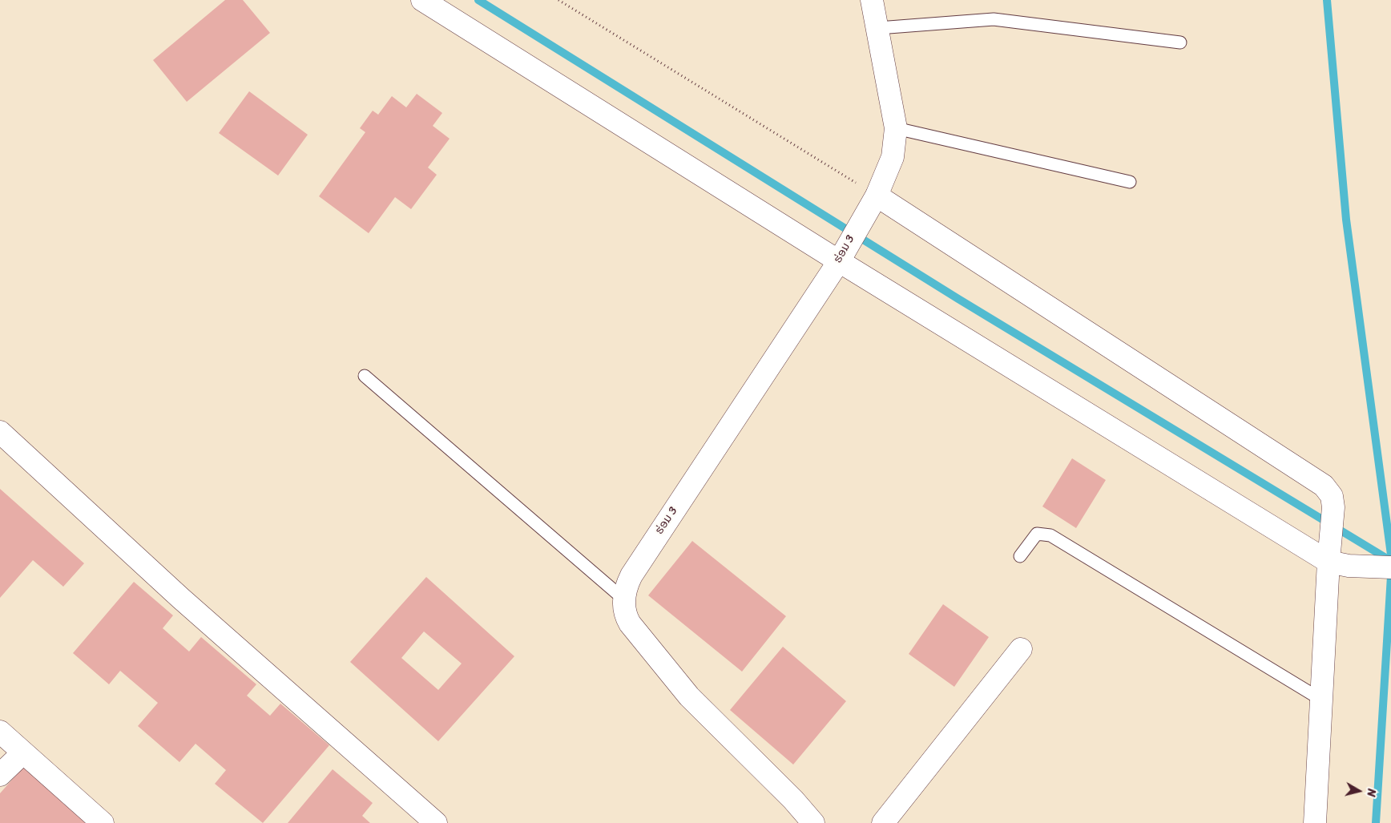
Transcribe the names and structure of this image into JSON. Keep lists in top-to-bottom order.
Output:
{
  "streets": {
    "street": ["ຮ່ອມ 3"]
  },
  "north": "right"
}
